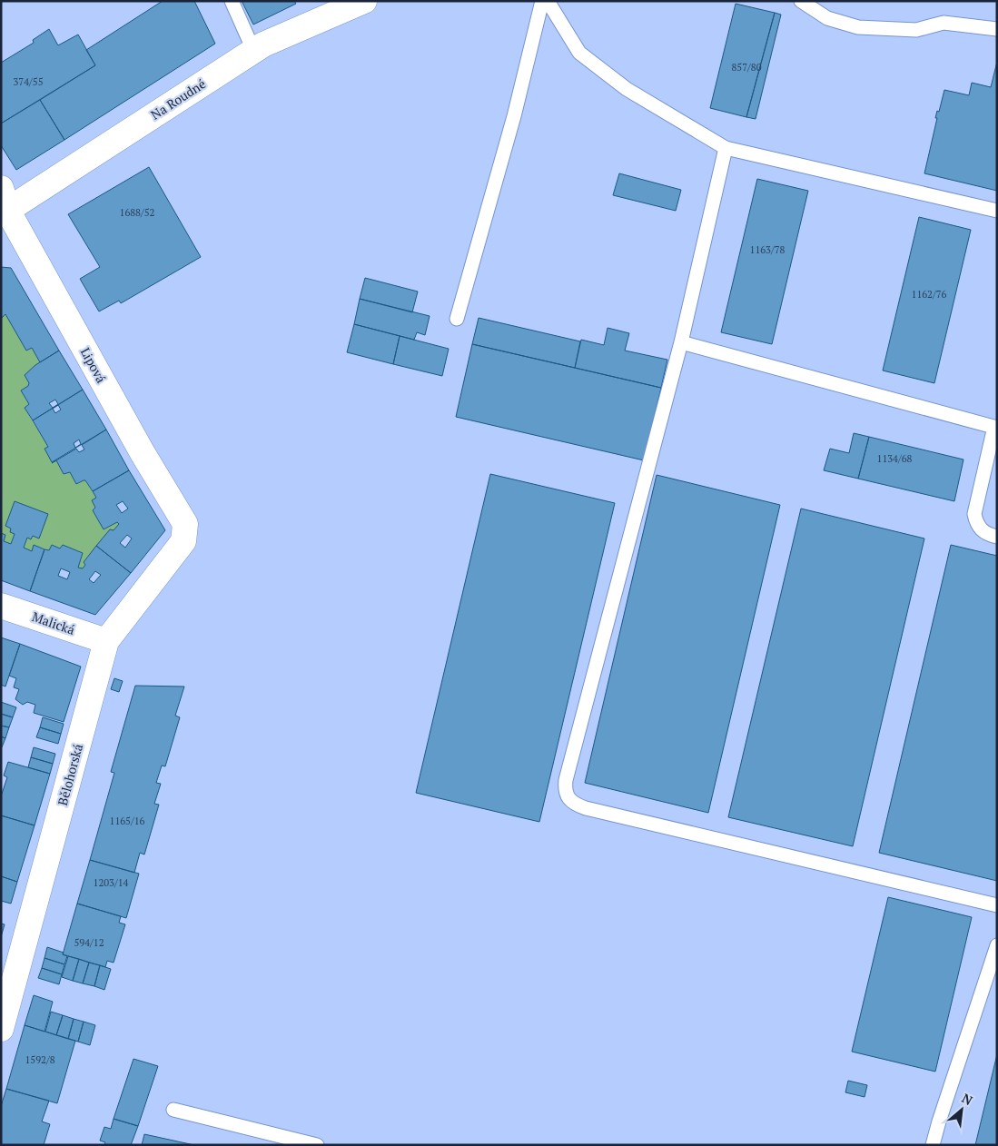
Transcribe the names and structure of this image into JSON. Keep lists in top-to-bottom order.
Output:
{
  "streets": {
    "street": [
      "Na Roudné",
      "Lipová",
      "Malická",
      "Bělohorská"
    ]
  },
  "crossings": [
    ["Na Roudné", "Lipová"],
    ["Lipová", "Bělohorská"],
    ["Malická", "Bělohorská"]
  ],
  "house_numbers": [
    "857/80",
    "374/55",
    "1688/52",
    "1163/78",
    "1162/76",
    "1134/68",
    "1165/16",
    "1203/14",
    "594/12",
    "1592/8"
  ],
  "north": "top right"
}
